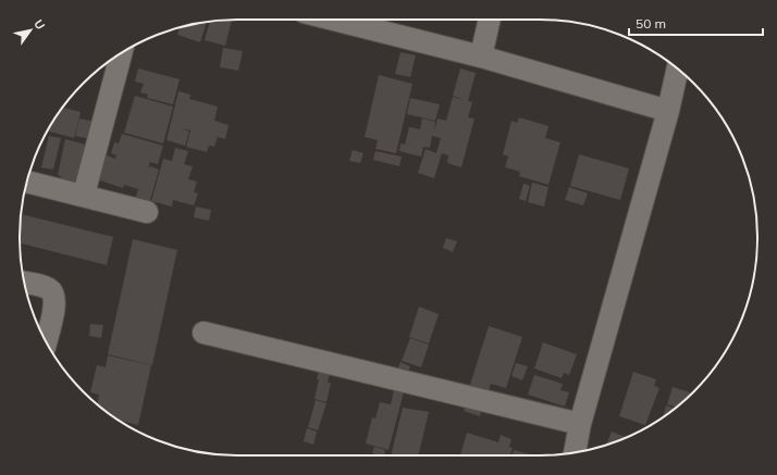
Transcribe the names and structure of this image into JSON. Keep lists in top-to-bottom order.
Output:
{
  "scale_bar": "50 m",
  "north": "top right"
}
